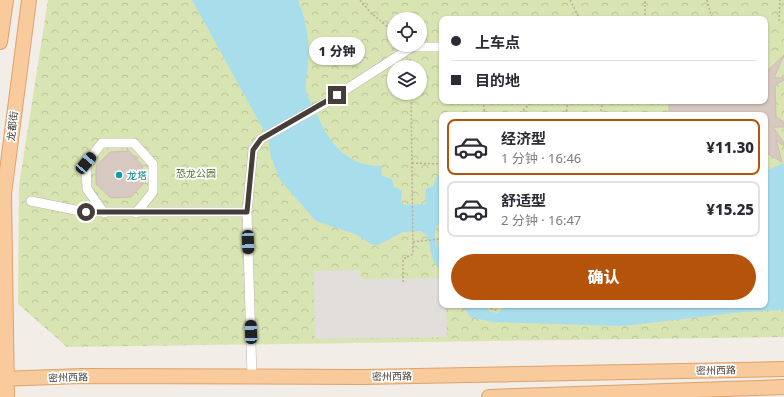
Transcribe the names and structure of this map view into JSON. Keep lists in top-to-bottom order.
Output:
{
  "streets": {
    "main road": ["龙都街", "密州西路"]
  },
  "crossings": [
    ["龙都街", "密州西路"]
  ],
  "parks": ["恐龙公园"],
  "places": ["龙塔"],
  "page": {
    "banner": ["上车点", "目的地"],
    "bubble": "1 分钟",
    "list": [
      {
        "name": "经济型",
        "note": "1 分钟 · 16:46",
        "value": "¥11.30"
      },
      {
        "name": "舒适型",
        "note": "2 分钟 · 16:47",
        "value": "¥15.25"
      }
    ],
    "buttons": "确认"
  }
}
